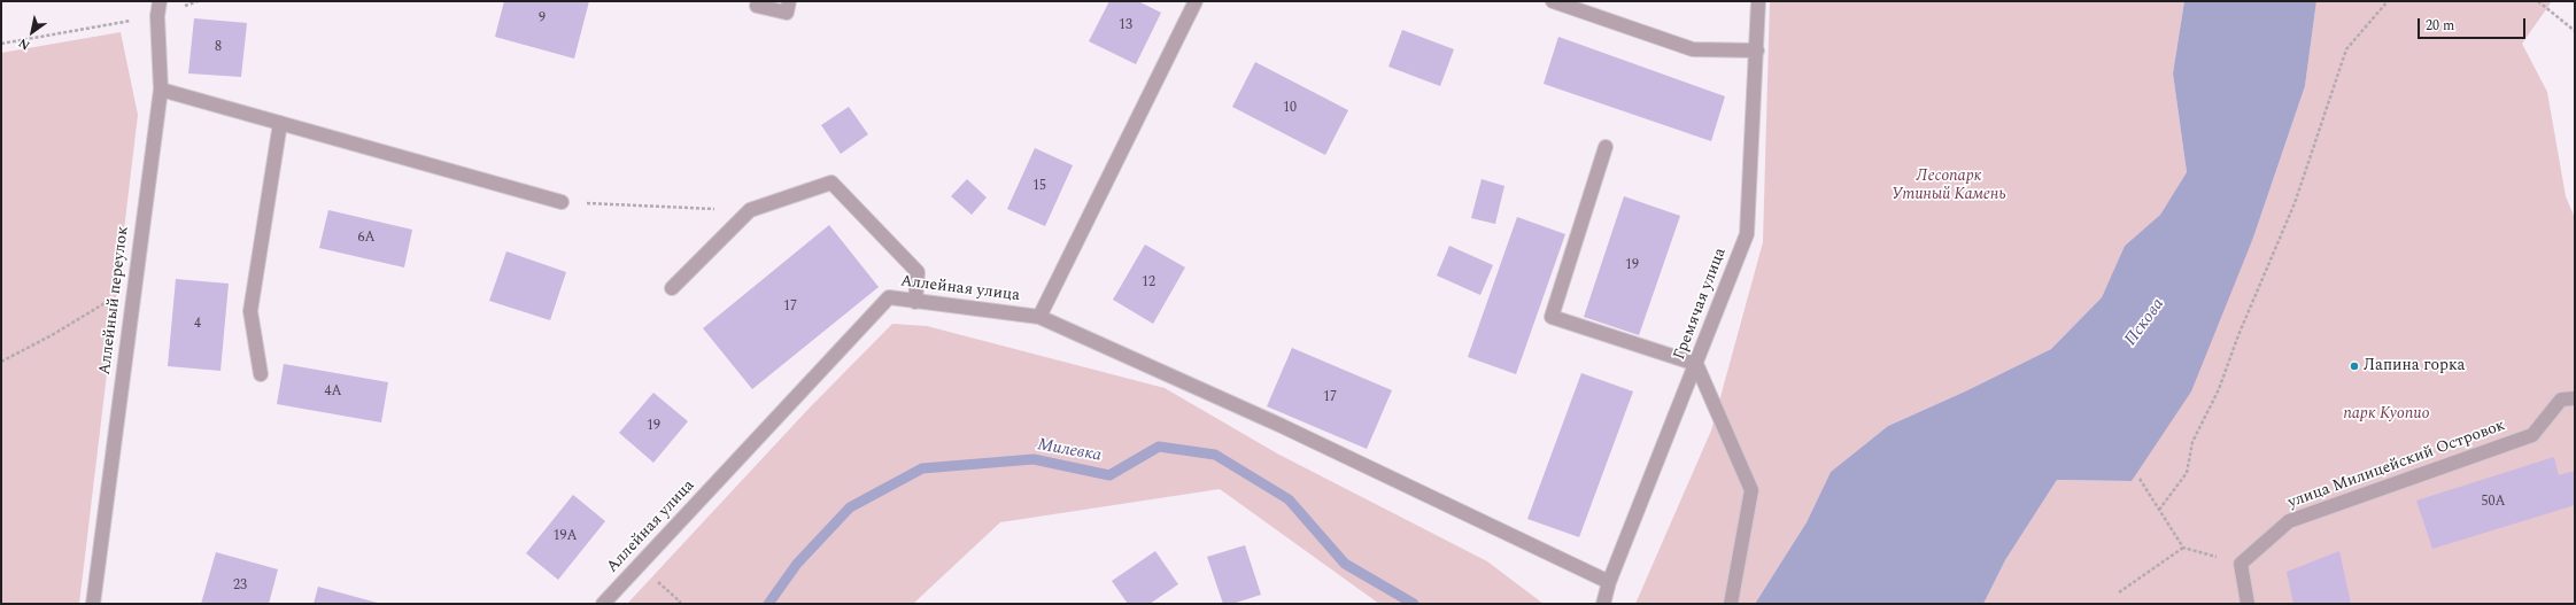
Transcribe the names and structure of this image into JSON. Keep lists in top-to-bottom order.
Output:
{
  "streets": {
    "street": [
      "Аллейная улица",
      "Аллейный переулок",
      "Гремячая улица",
      "улица Милицейский Островок"
    ]
  },
  "water": ["Пскова", "Милевка"],
  "parks": ["Лесопарк Утиный Камень", "парк Куопио"],
  "places": ["Лапина горка"],
  "house_numbers": [
    "9",
    "13",
    "8",
    "10",
    "15",
    "6А",
    "19",
    "12",
    "17",
    "4",
    "4А",
    "17",
    "19",
    "50А",
    "19А",
    "23"
  ],
  "scale_bar": "20 m",
  "north": "bottom left"
}
